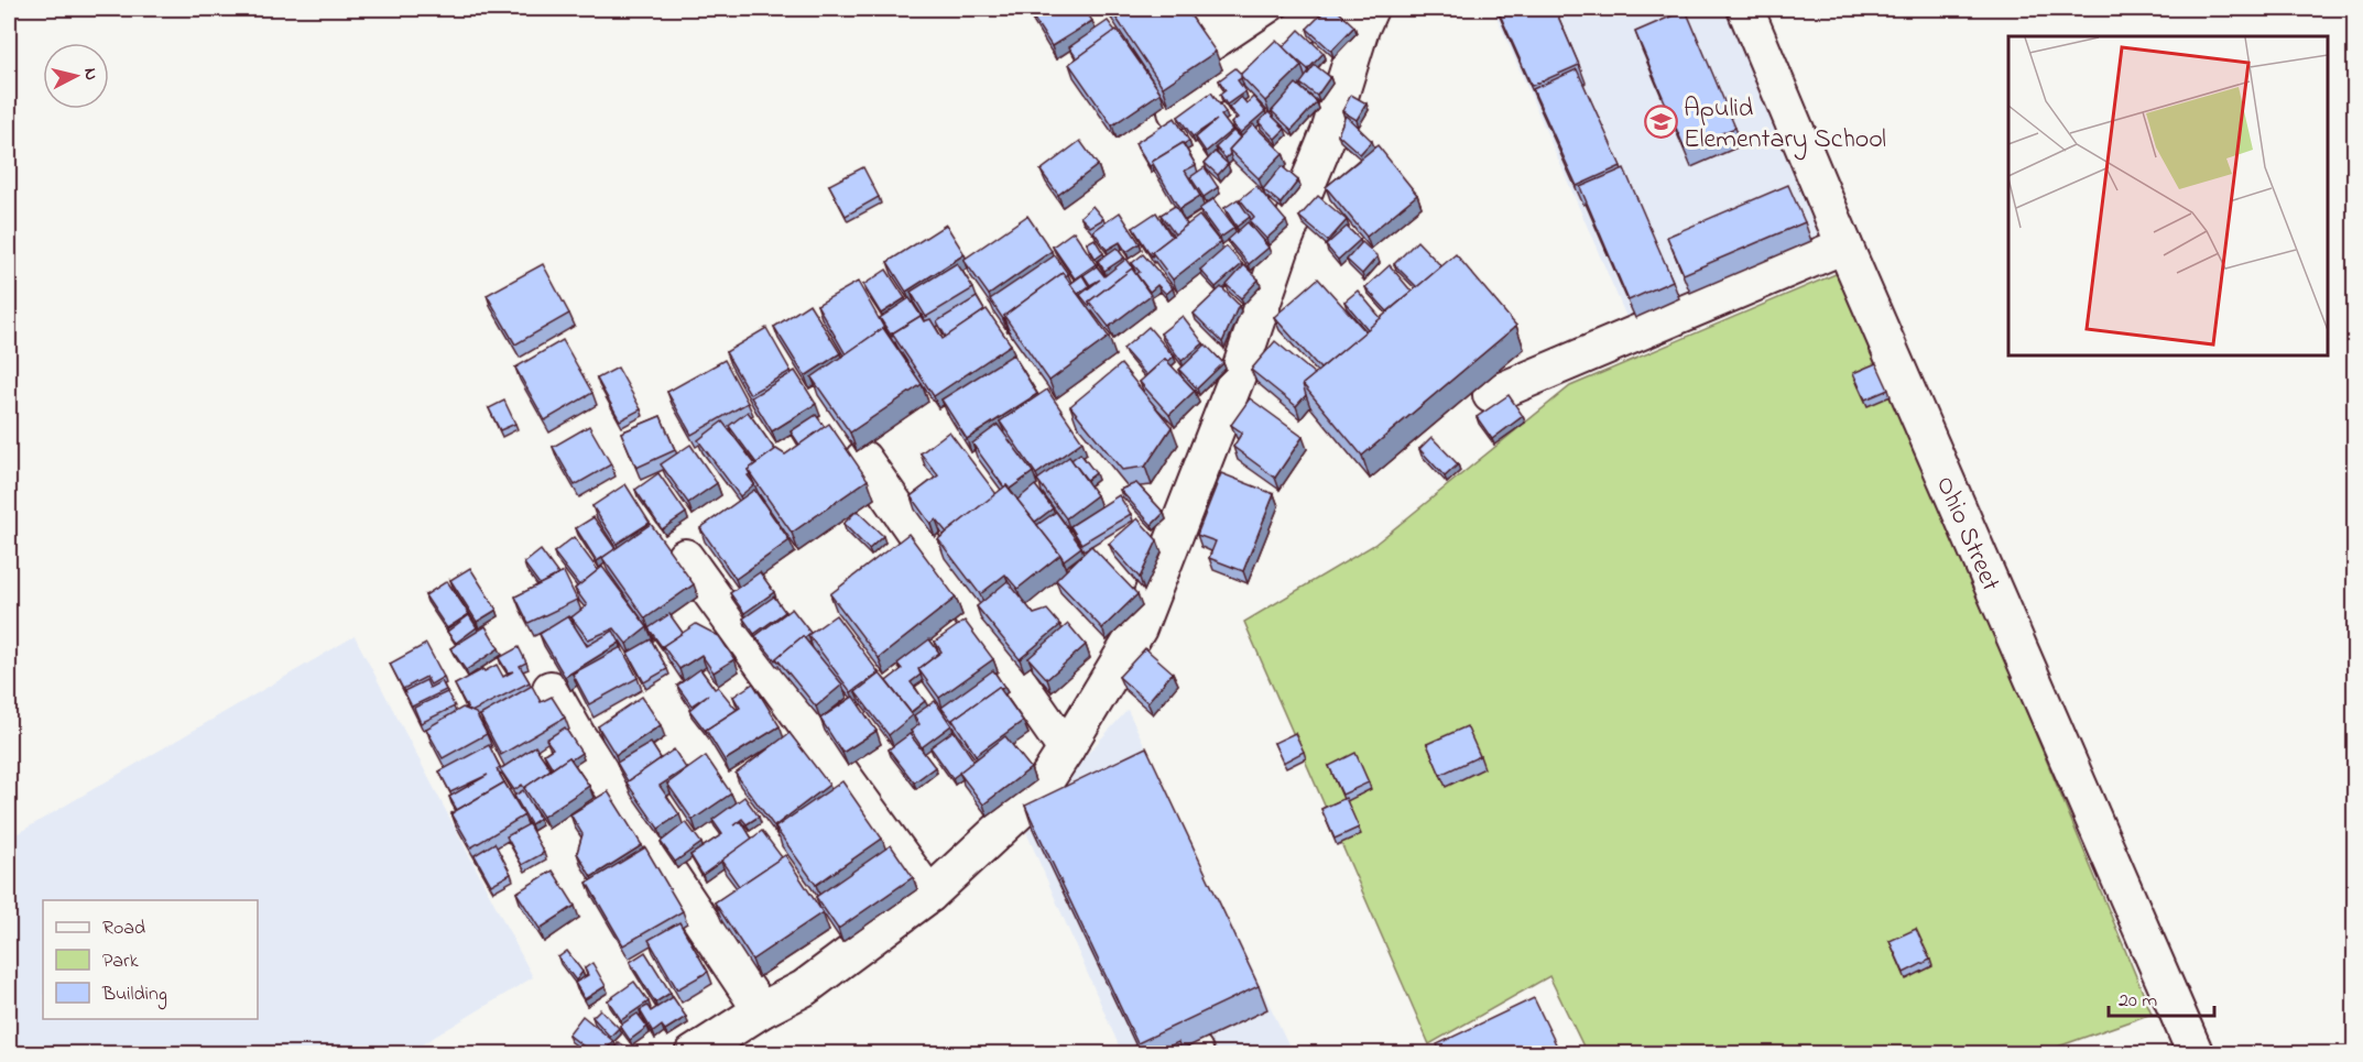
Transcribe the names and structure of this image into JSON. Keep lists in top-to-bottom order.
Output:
{
  "streets": {
    "street": ["Ohio Street"]
  },
  "places": {
    "school or university": ["Apulid Elementary School"]
  },
  "legend": ["Road", "Park", "Building"],
  "scale_bar": "20 m",
  "north": "right"
}
